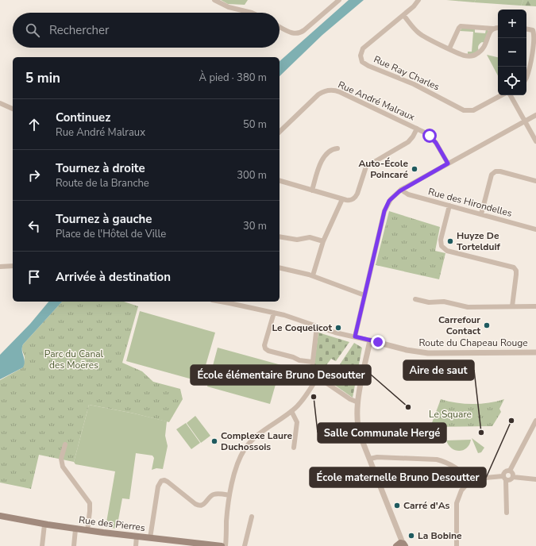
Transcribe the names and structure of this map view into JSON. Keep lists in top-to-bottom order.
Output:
{
  "streets": {
    "main road": ["Rue des Pierres"],
    "street": [
      "Rue Ray Charles",
      "Rue André Malraux",
      "Rue des Hirondelles",
      "Route du Chapeau Rouge"
    ]
  },
  "parks": ["Parc du Canal des Moëres", "Le Square"],
  "places": [
    "Auto-École Poincaré",
    "Huyze De Tortelduif",
    "Carrefour Contact",
    "Le Coquelicot",
    "Salle Communale Hergé",
    "École élémentaire Bruno Desoutter",
    "École maternelle Bruno Desoutter",
    "Aire de saut",
    "Complexe Laure Duchossois",
    "Carré d'As",
    "La Bobine"
  ],
  "page": {
    "map_buttons": ["+", "−"],
    "search": "Rechercher",
    "heading": ["5 min", "À pied · 380 m"],
    "list": [
      ["Continuez", "Rue André Malraux", "50 m"],
      ["Tournez à droite", "Route de la Branche", "300 m"],
      ["Tournez à gauche", "Place de l'Hôtel de Ville", "30 m"],
      "Arrivée à destination"
    ]
  }
}
